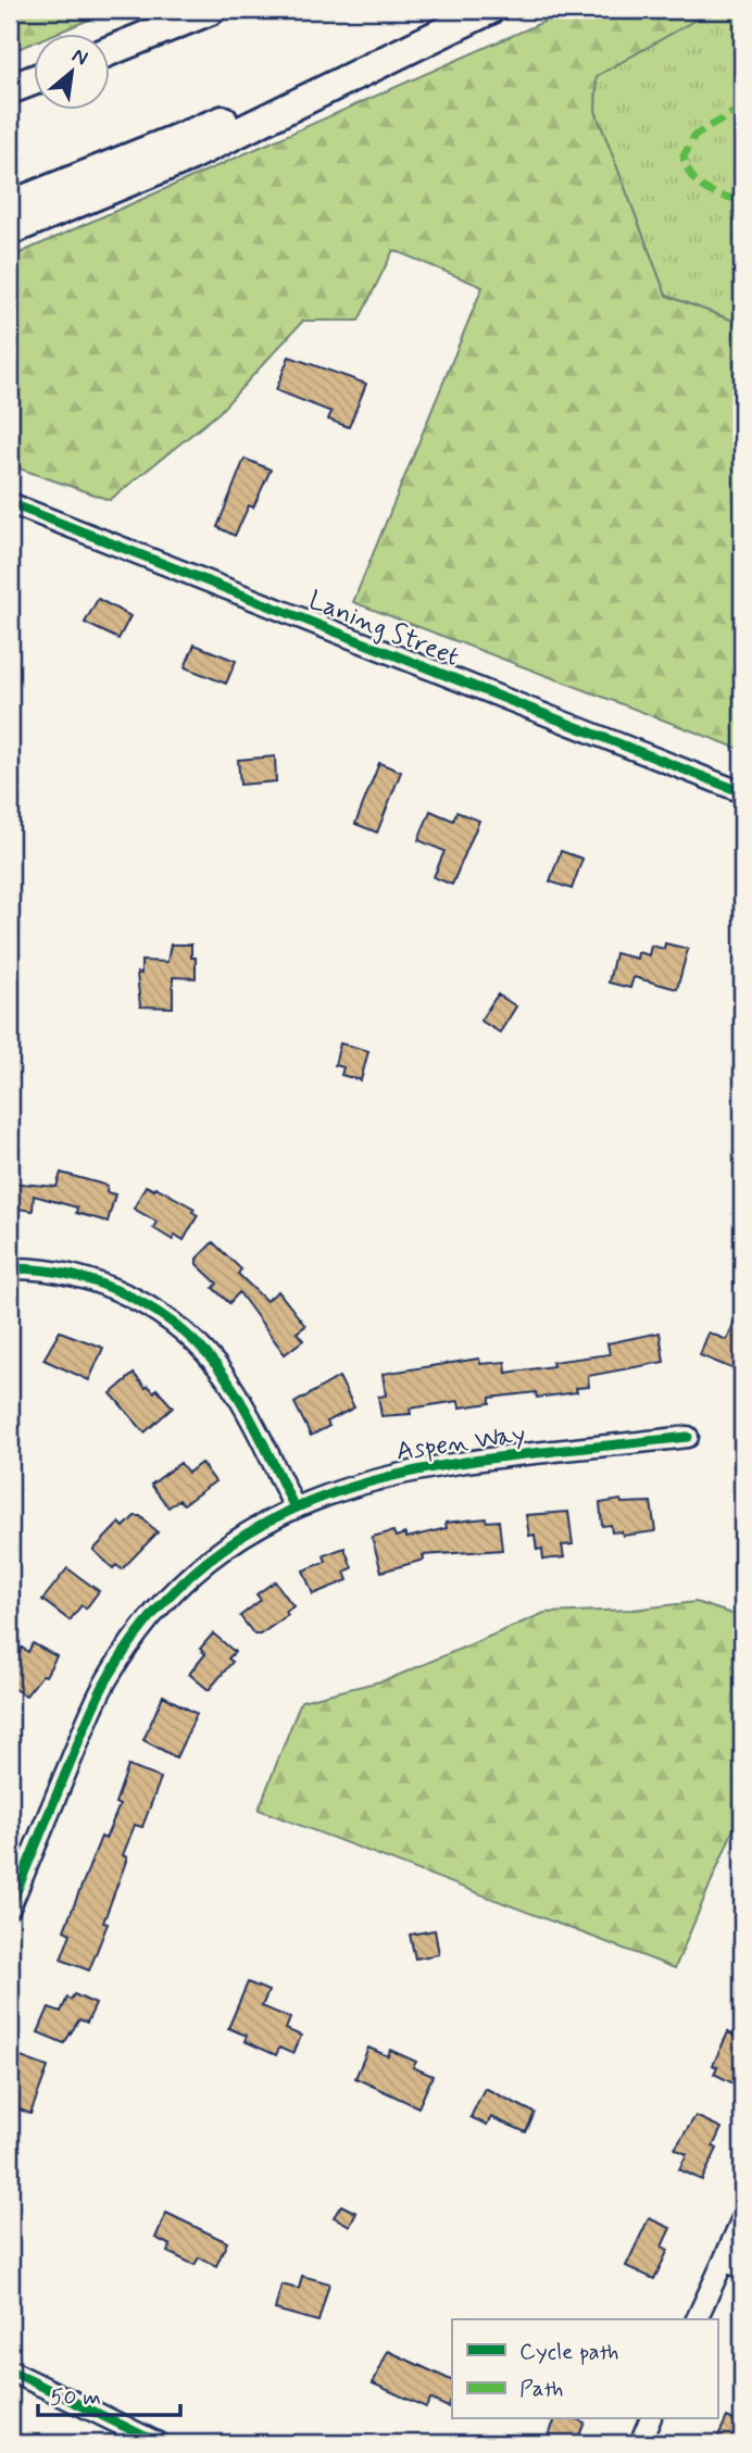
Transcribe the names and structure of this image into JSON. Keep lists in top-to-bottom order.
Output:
{
  "streets": {
    "street": ["Laning Street", "Aspen Way"]
  },
  "legend": ["Cycle path", "Path"],
  "scale_bar": "50 m",
  "north": "top right"
}
